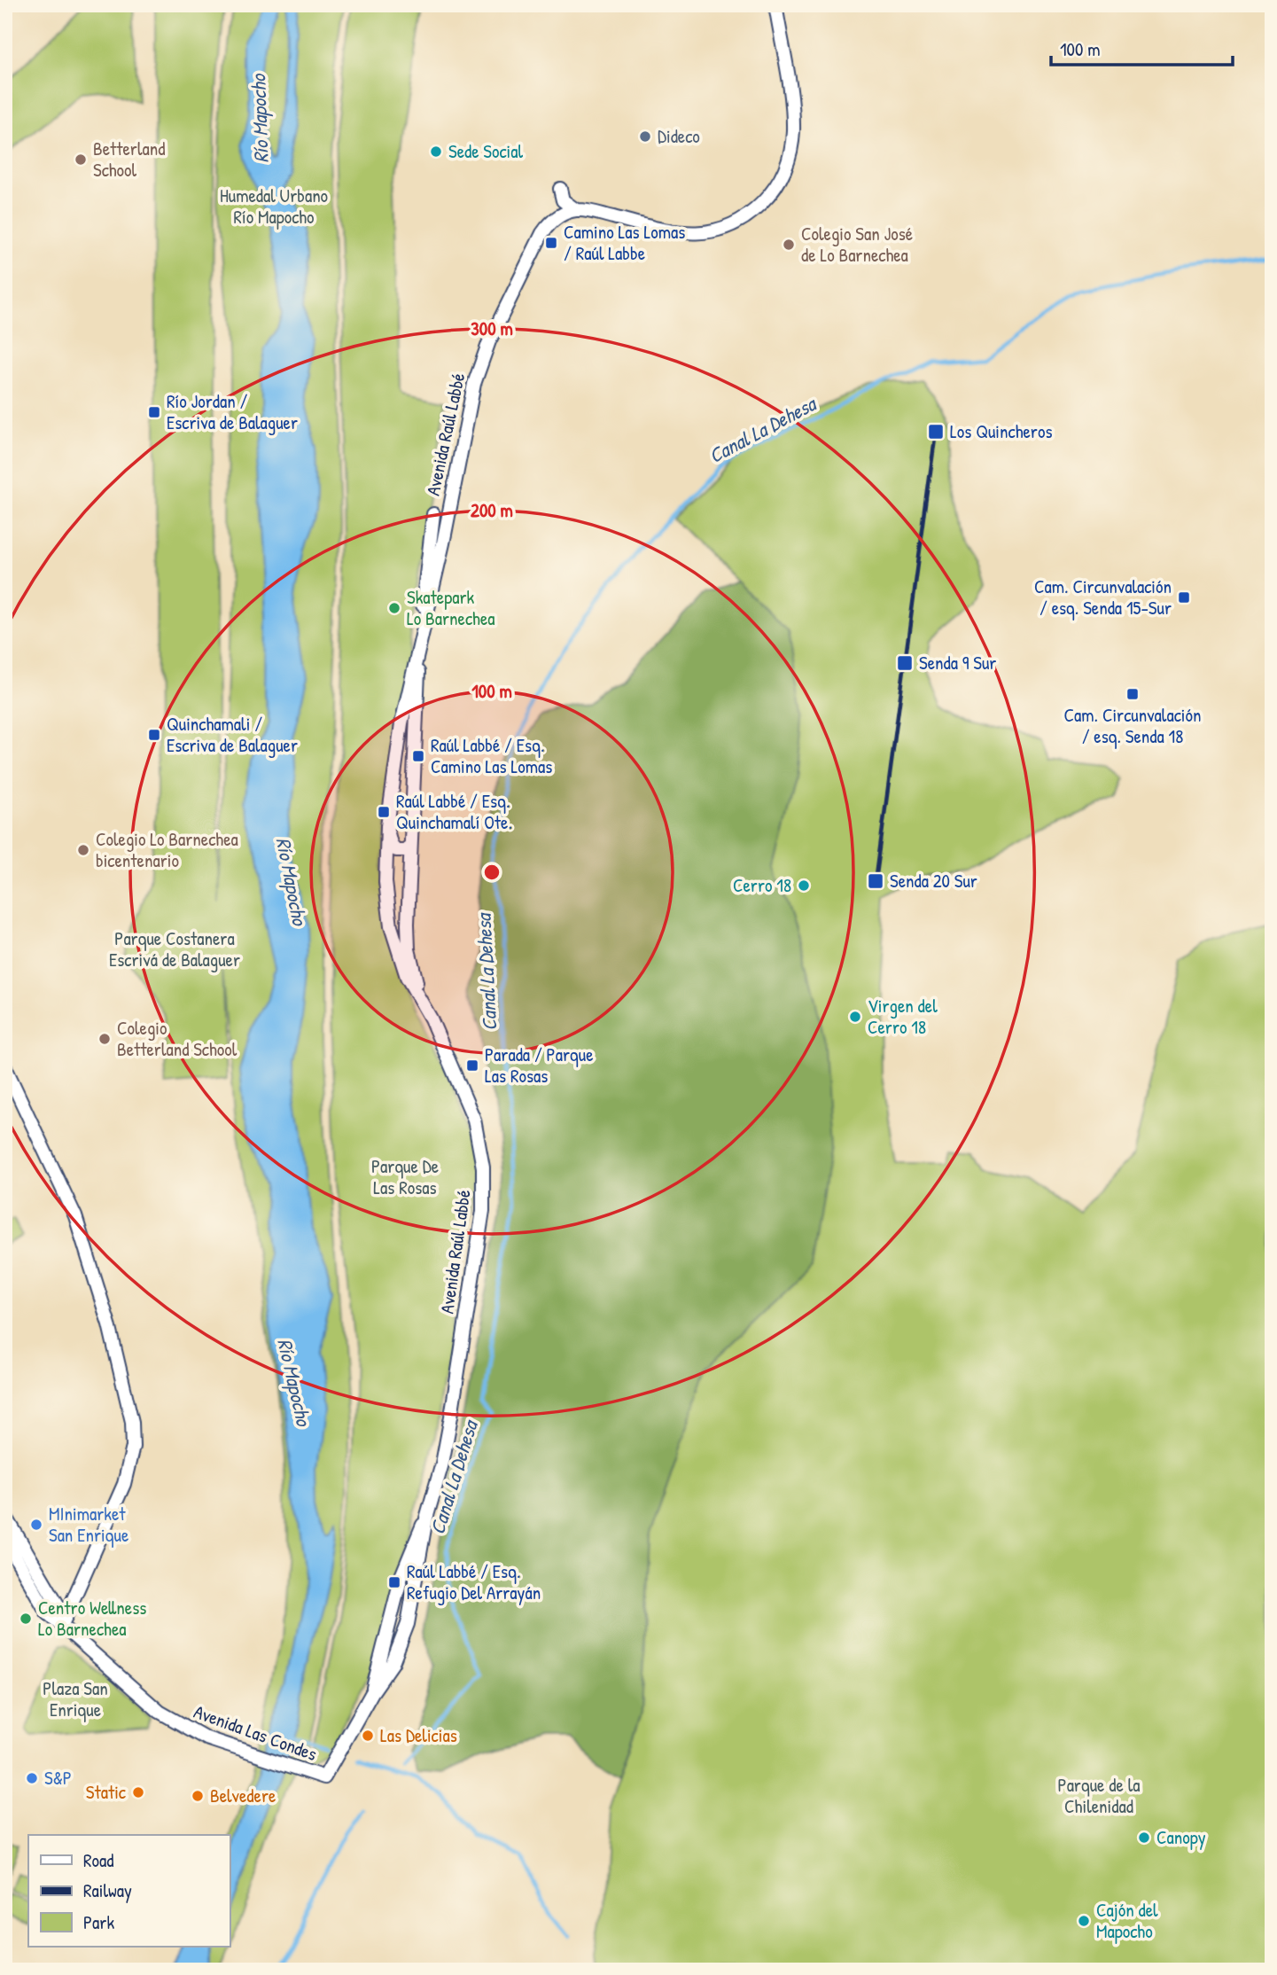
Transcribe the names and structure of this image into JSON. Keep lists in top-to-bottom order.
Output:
{
  "streets": {
    "street": ["Avenida Raúl Labbé", "Avenida Las Condes"]
  },
  "crossings": [
    ["Avenida Raúl Labbé", "Avenida Las Condes"]
  ],
  "water": ["Río Mapocho", "Canal La Dehesa"],
  "parks": [
    "Humedal Urbano Río Mapocho",
    "Parque Costanera Escrivá de Balaguer",
    "Parque De Las Rosas",
    "Plaza San Enrique",
    "Parque de la Chilenidad"
  ],
  "places": {
    "other": [
      "Dideco",
      "Sede Social",
      "Betterland School",
      "Colegio San José de Lo Barnechea",
      "Skatepark Lo Barnechea",
      "Colegio Lo Barnechea bicentenario",
      "Cerro 18",
      "Virgen del Cerro 18",
      "Colegio Betterland School",
      "MInimarket San Enrique",
      "Centro Wellness Lo Barnechea",
      "Las Delicias",
      "S&P",
      "Static",
      "Belvedere",
      "Canopy",
      "Cajón del Mapocho"
    ],
    "transit": [
      "Camino Las Lomas / Raúl Labbe",
      "Río Jordan / Escriva de Balaguer",
      "Los Quincheros",
      "Cam. Circunvalación / esq. Senda 15-Sur",
      "Senda 9 Sur",
      "Cam. Circunvalación / esq. Senda 18",
      "Quinchamali / Escriva de Balaguer",
      "Raúl Labbé / Esq. Camino Las Lomas",
      "Raúl Labbé / Esq. Quinchamalí Ote.",
      "Senda 20 Sur",
      "Parada / Parque Las Rosas",
      "Raúl Labbé / Esq. Refugio Del Arrayán"
    ]
  },
  "legend": ["Road", "Railway", "Park"],
  "scale_bar": "100 m",
  "rings": ["300 m", "200 m", "100 m"]
}
